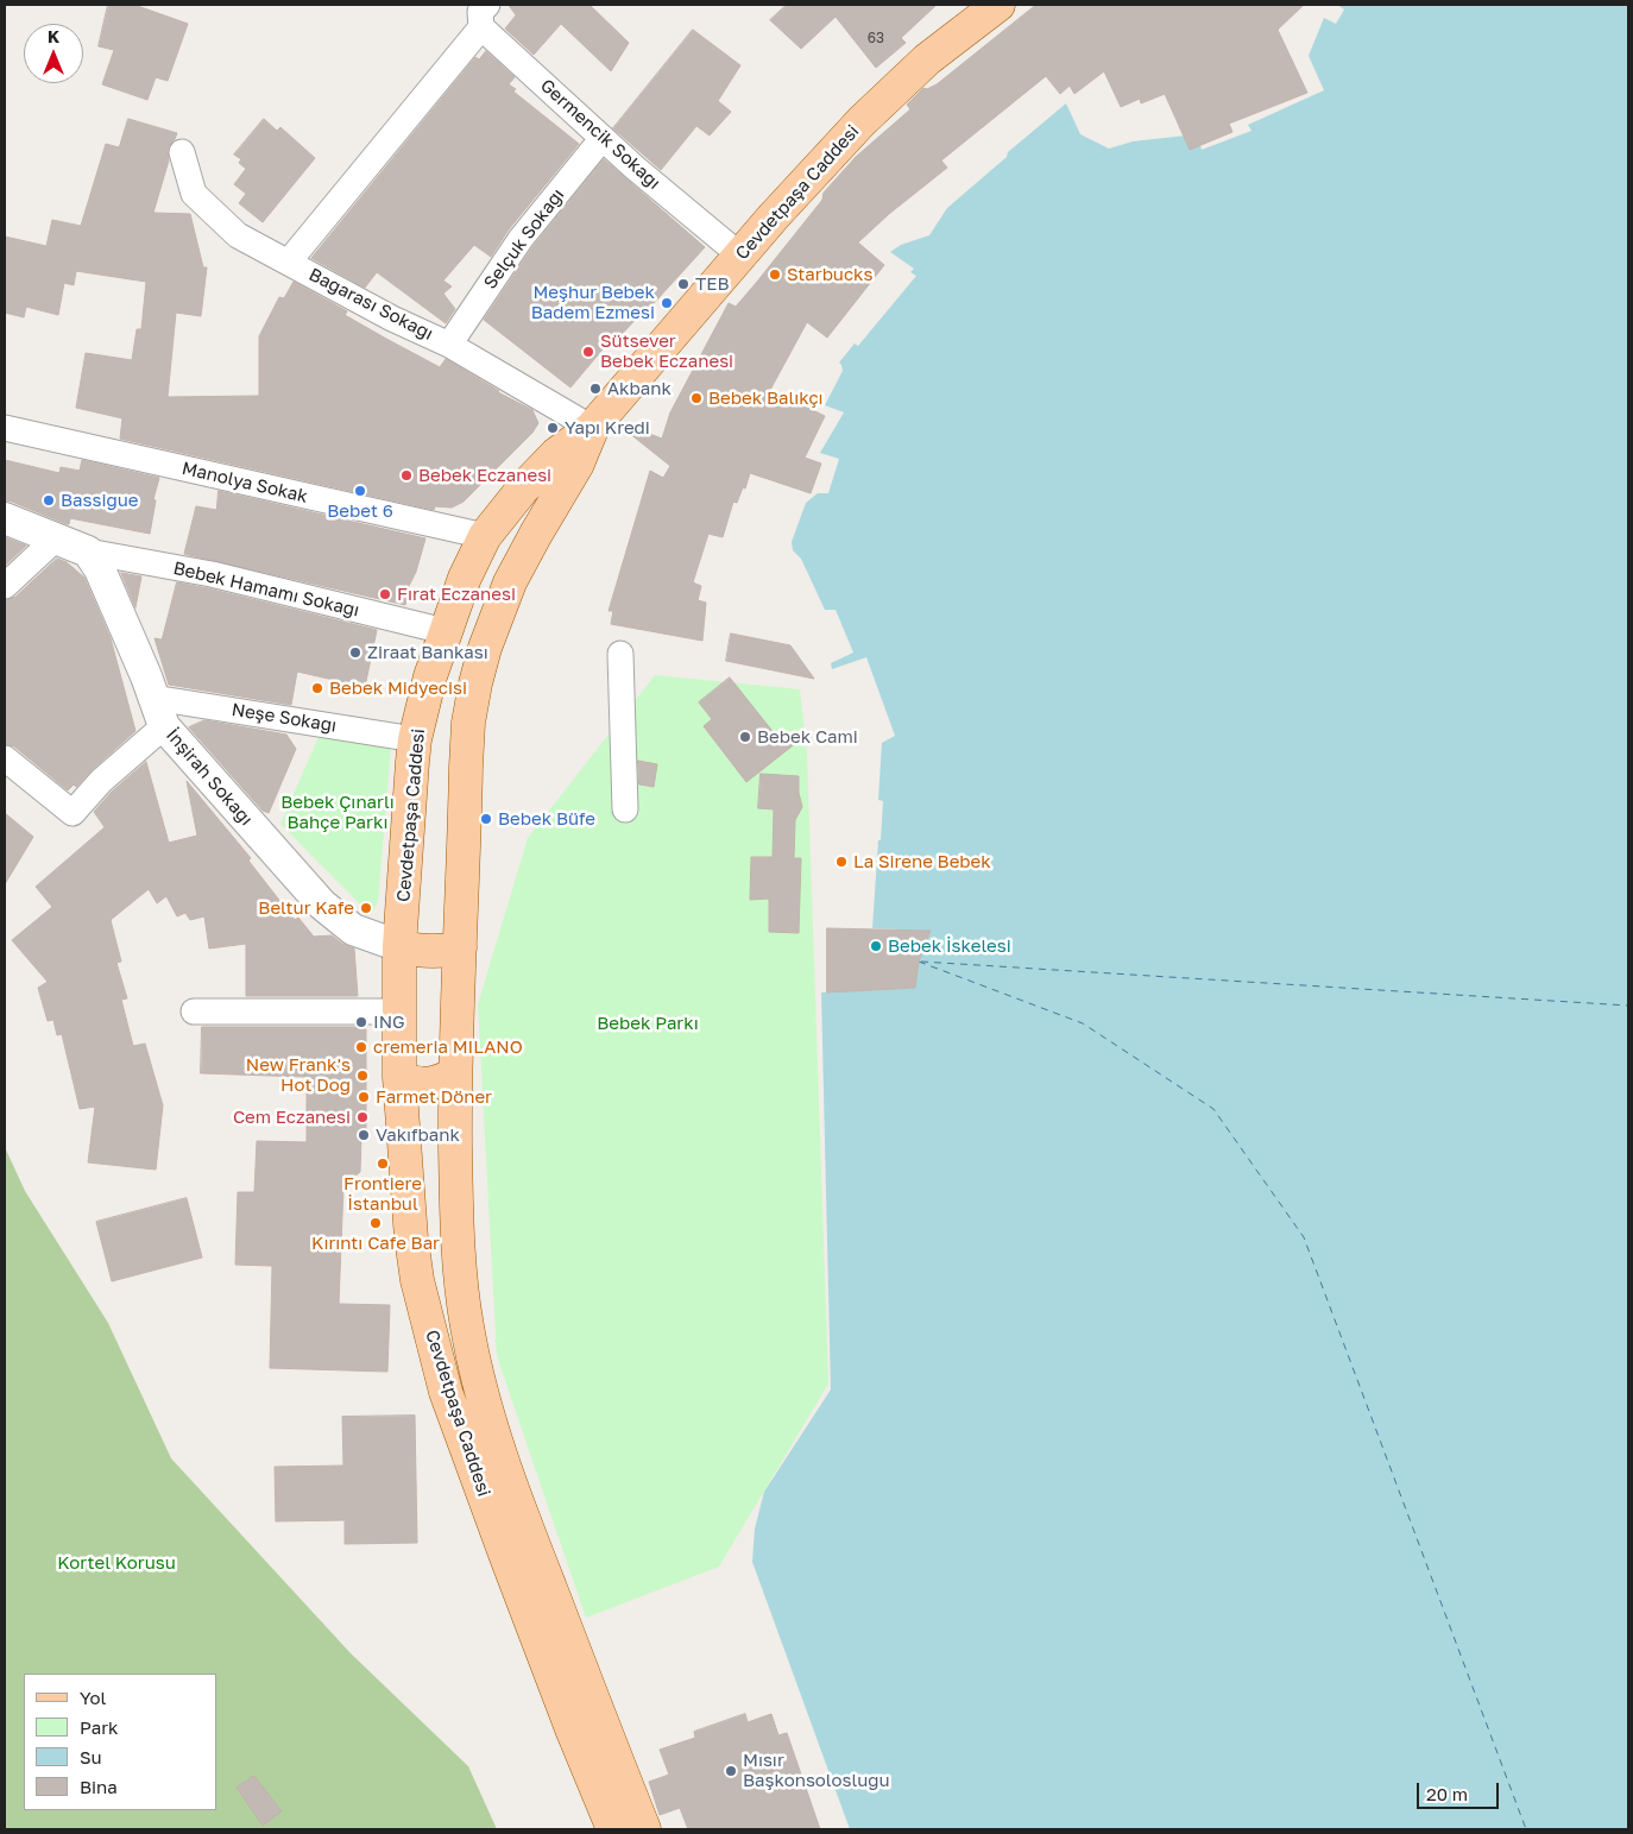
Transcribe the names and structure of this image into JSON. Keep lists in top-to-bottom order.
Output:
{
  "streets": {
    "main road": ["Cevdetpaşa Caddesi"],
    "street": [
      "Germencik Sokağı",
      "Selçuk Sokağı",
      "Bağarası Sokağı",
      "Manolya Sokak",
      "Bebek Hamamı Sokağı",
      "Neşe Sokağı",
      "İnşirah Sokağı"
    ]
  },
  "crossings": [
    ["Germencik Sokağı", "Cevdetpaşa Caddesi"],
    ["Germencik Sokağı", "Selçuk Sokağı"],
    ["Cevdetpaşa Caddesi", "Bağarası Sokağı"],
    ["Cevdetpaşa Caddesi", "Manolya Sokak"],
    ["Cevdetpaşa Caddesi", "Bebek Hamamı Sokağı"],
    ["Cevdetpaşa Caddesi", "Neşe Sokağı"],
    ["Cevdetpaşa Caddesi", "İnşirah Sokağı"],
    ["Selçuk Sokağı", "Bağarası Sokağı"],
    ["Bebek Hamamı Sokağı", "İnşirah Sokağı"],
    ["Neşe Sokağı", "İnşirah Sokağı"]
  ],
  "parks": ["Bebek Çınarlı Bahçe Parkı", "Bebek Parkı", "Kortel Korusu"],
  "places": [
    "Starbucks",
    "TEB",
    "Meşhur Bebek Badem Ezmesi",
    "Sütsever Bebek Eczanesi",
    "Akbank",
    "Bebek Balıkçı",
    "Yapı Kredi",
    "Bebek Eczanesi",
    "Bebet 6",
    "Bassigue",
    "Fırat Eczanesi",
    "Ziraat Bankası",
    "Bebek Midyecisi",
    "Bebek Cami",
    "Bebek Büfe",
    "La Sirene Bebek",
    "Beltur Kafe",
    "Bebek İskelesi",
    "ING",
    "cremeria MILANO",
    "New Frank's Hot Dog",
    "Farmet Döner",
    "Cem Eczanesi",
    "Vakıfbank",
    "Frontiere İstanbul",
    "Kırıntı Cafe Bar",
    "Mısır Başkonsolosluğu"
  ],
  "house_numbers": ["63"],
  "legend": [
    "Yol",
    "Park",
    "Su",
    "Bina"
  ],
  "scale_bar": "20 m",
  "north": "top"
}
